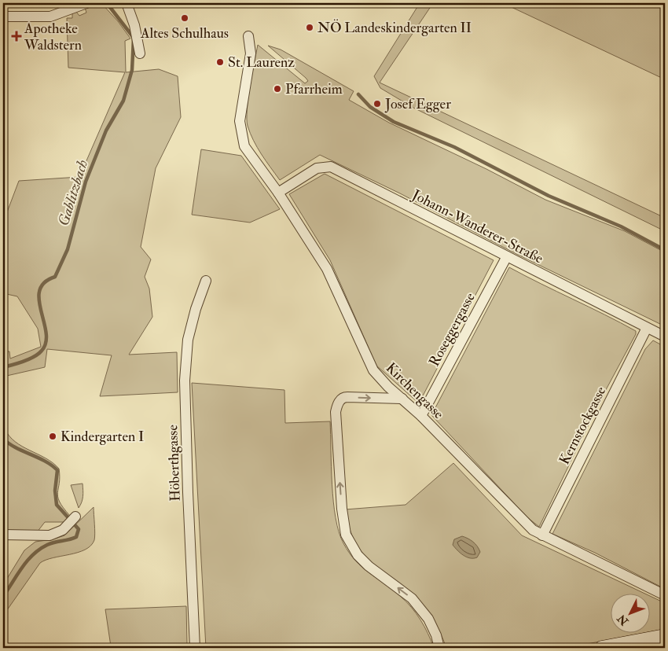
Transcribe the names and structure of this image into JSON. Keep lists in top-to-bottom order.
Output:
{
  "streets": {
    "street": [
      "Johann-Wanderer-Straße",
      "Roseggergasse",
      "Kirchengasse",
      "Kernstockgasse",
      "Höberthgasse"
    ]
  },
  "crossings": [
    ["Johann-Wanderer-Straße", "Roseggergasse"],
    ["Johann-Wanderer-Straße", "Kirchengasse"],
    ["Johann-Wanderer-Straße", "Kernstockgasse"],
    ["Roseggergasse", "Kirchengasse"],
    ["Kirchengasse", "Kernstockgasse"]
  ],
  "water": ["Gablitzbach"],
  "places": {
    "other": [
      "Altes Schulhaus",
      "NÖ Landeskindergarten II",
      "St. Laurenz",
      "Pfarrheim",
      "Josef Egger",
      "Kindergarten I"
    ],
    "health": ["Apotheke Waldstern"]
  },
  "north": "bottom left"
}
